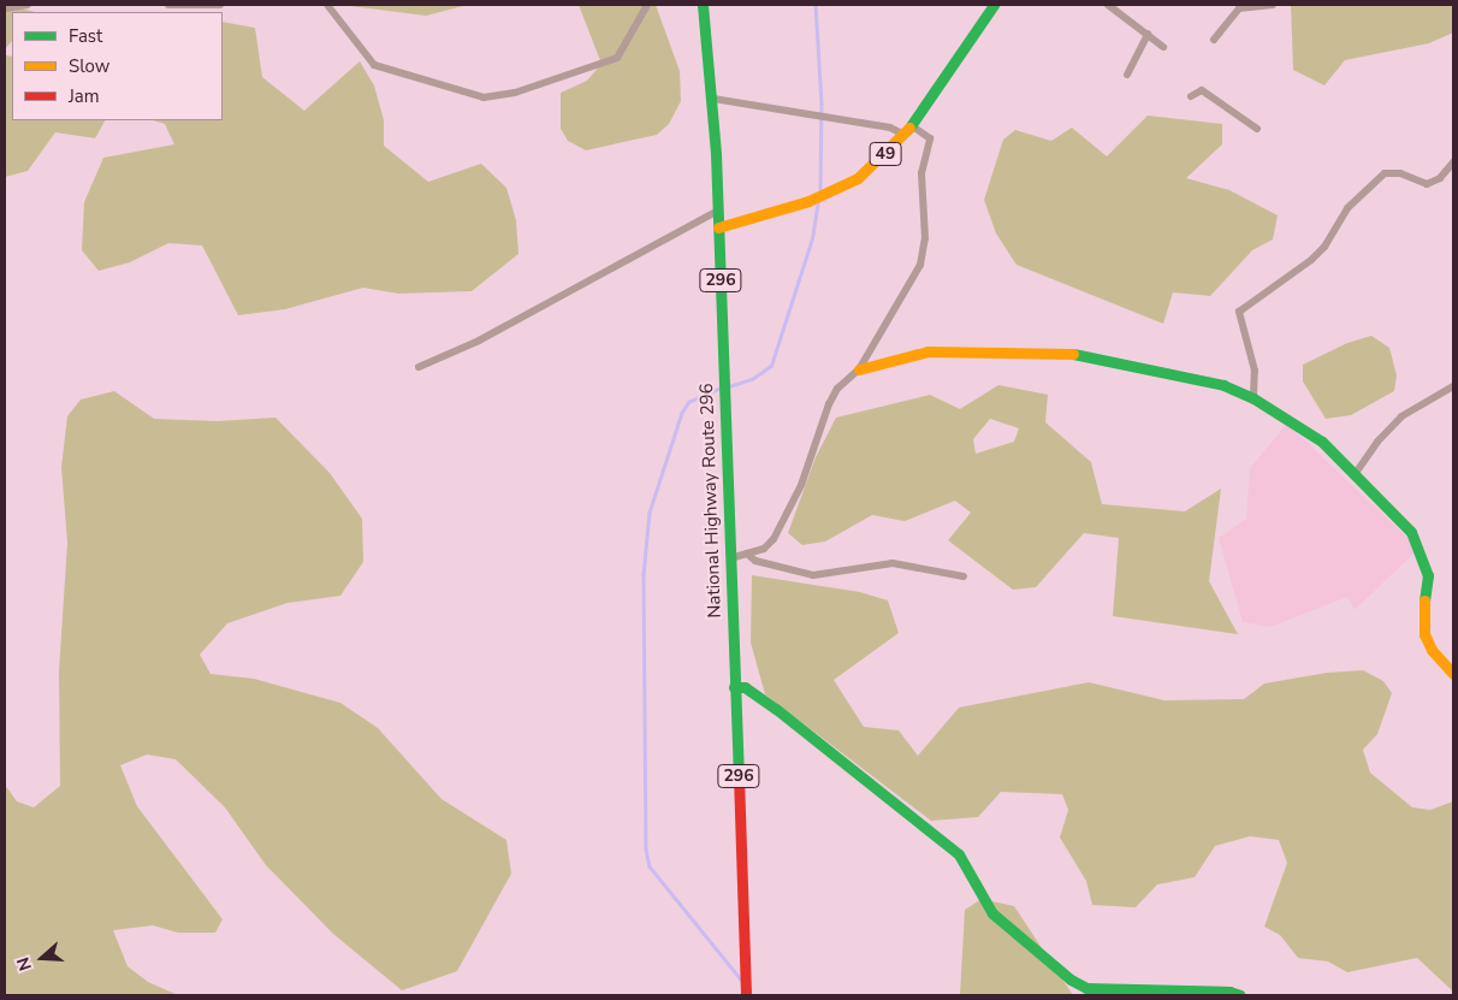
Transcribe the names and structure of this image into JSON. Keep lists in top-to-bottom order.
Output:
{
  "streets": {
    "main road": ["49", "296", "National Highway Route 296"]
  },
  "crossings": [
    ["49", "National Highway Route 296"]
  ],
  "legend": ["Fast", "Slow", "Jam"],
  "north": "left"
}
